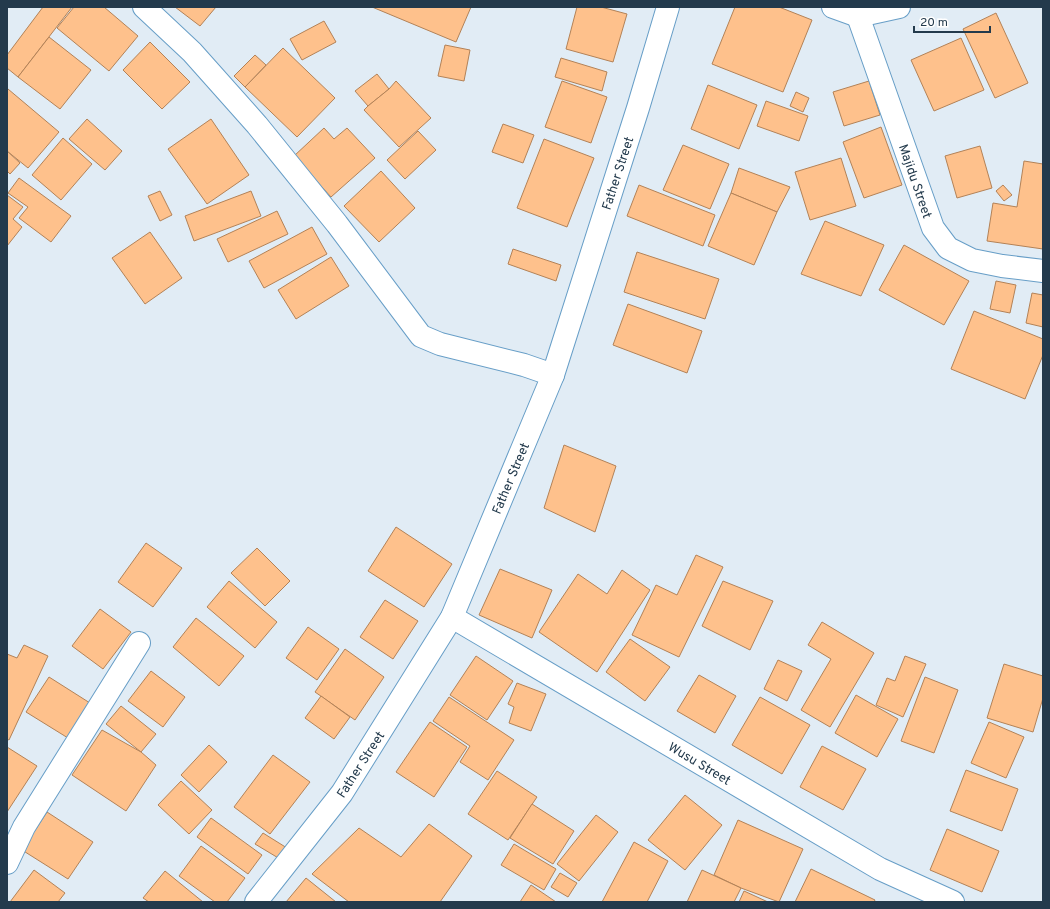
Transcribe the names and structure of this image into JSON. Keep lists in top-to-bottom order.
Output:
{
  "streets": {
    "street": ["Father Street", "Majidu Street", "Wusu Street"]
  },
  "crossings": [
    ["Father Street", "Wusu Street"]
  ],
  "scale_bar": "20 m"
}
